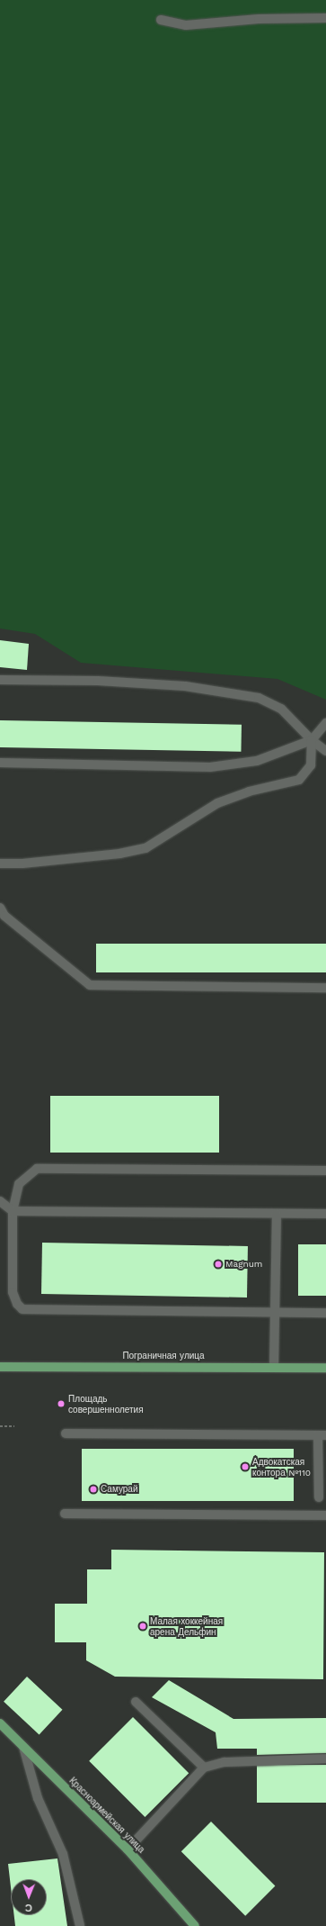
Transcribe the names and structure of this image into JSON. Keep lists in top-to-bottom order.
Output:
{
  "streets": {
    "main road": ["Пограничная улица", "Красноармейская улица"]
  },
  "places": [
    "Magnum",
    "Площадь совершеннолетия",
    "Адвокатская контора №110",
    "Самурай",
    "Малая хоккейная арена Дельфин"
  ],
  "north": "bottom"
}
